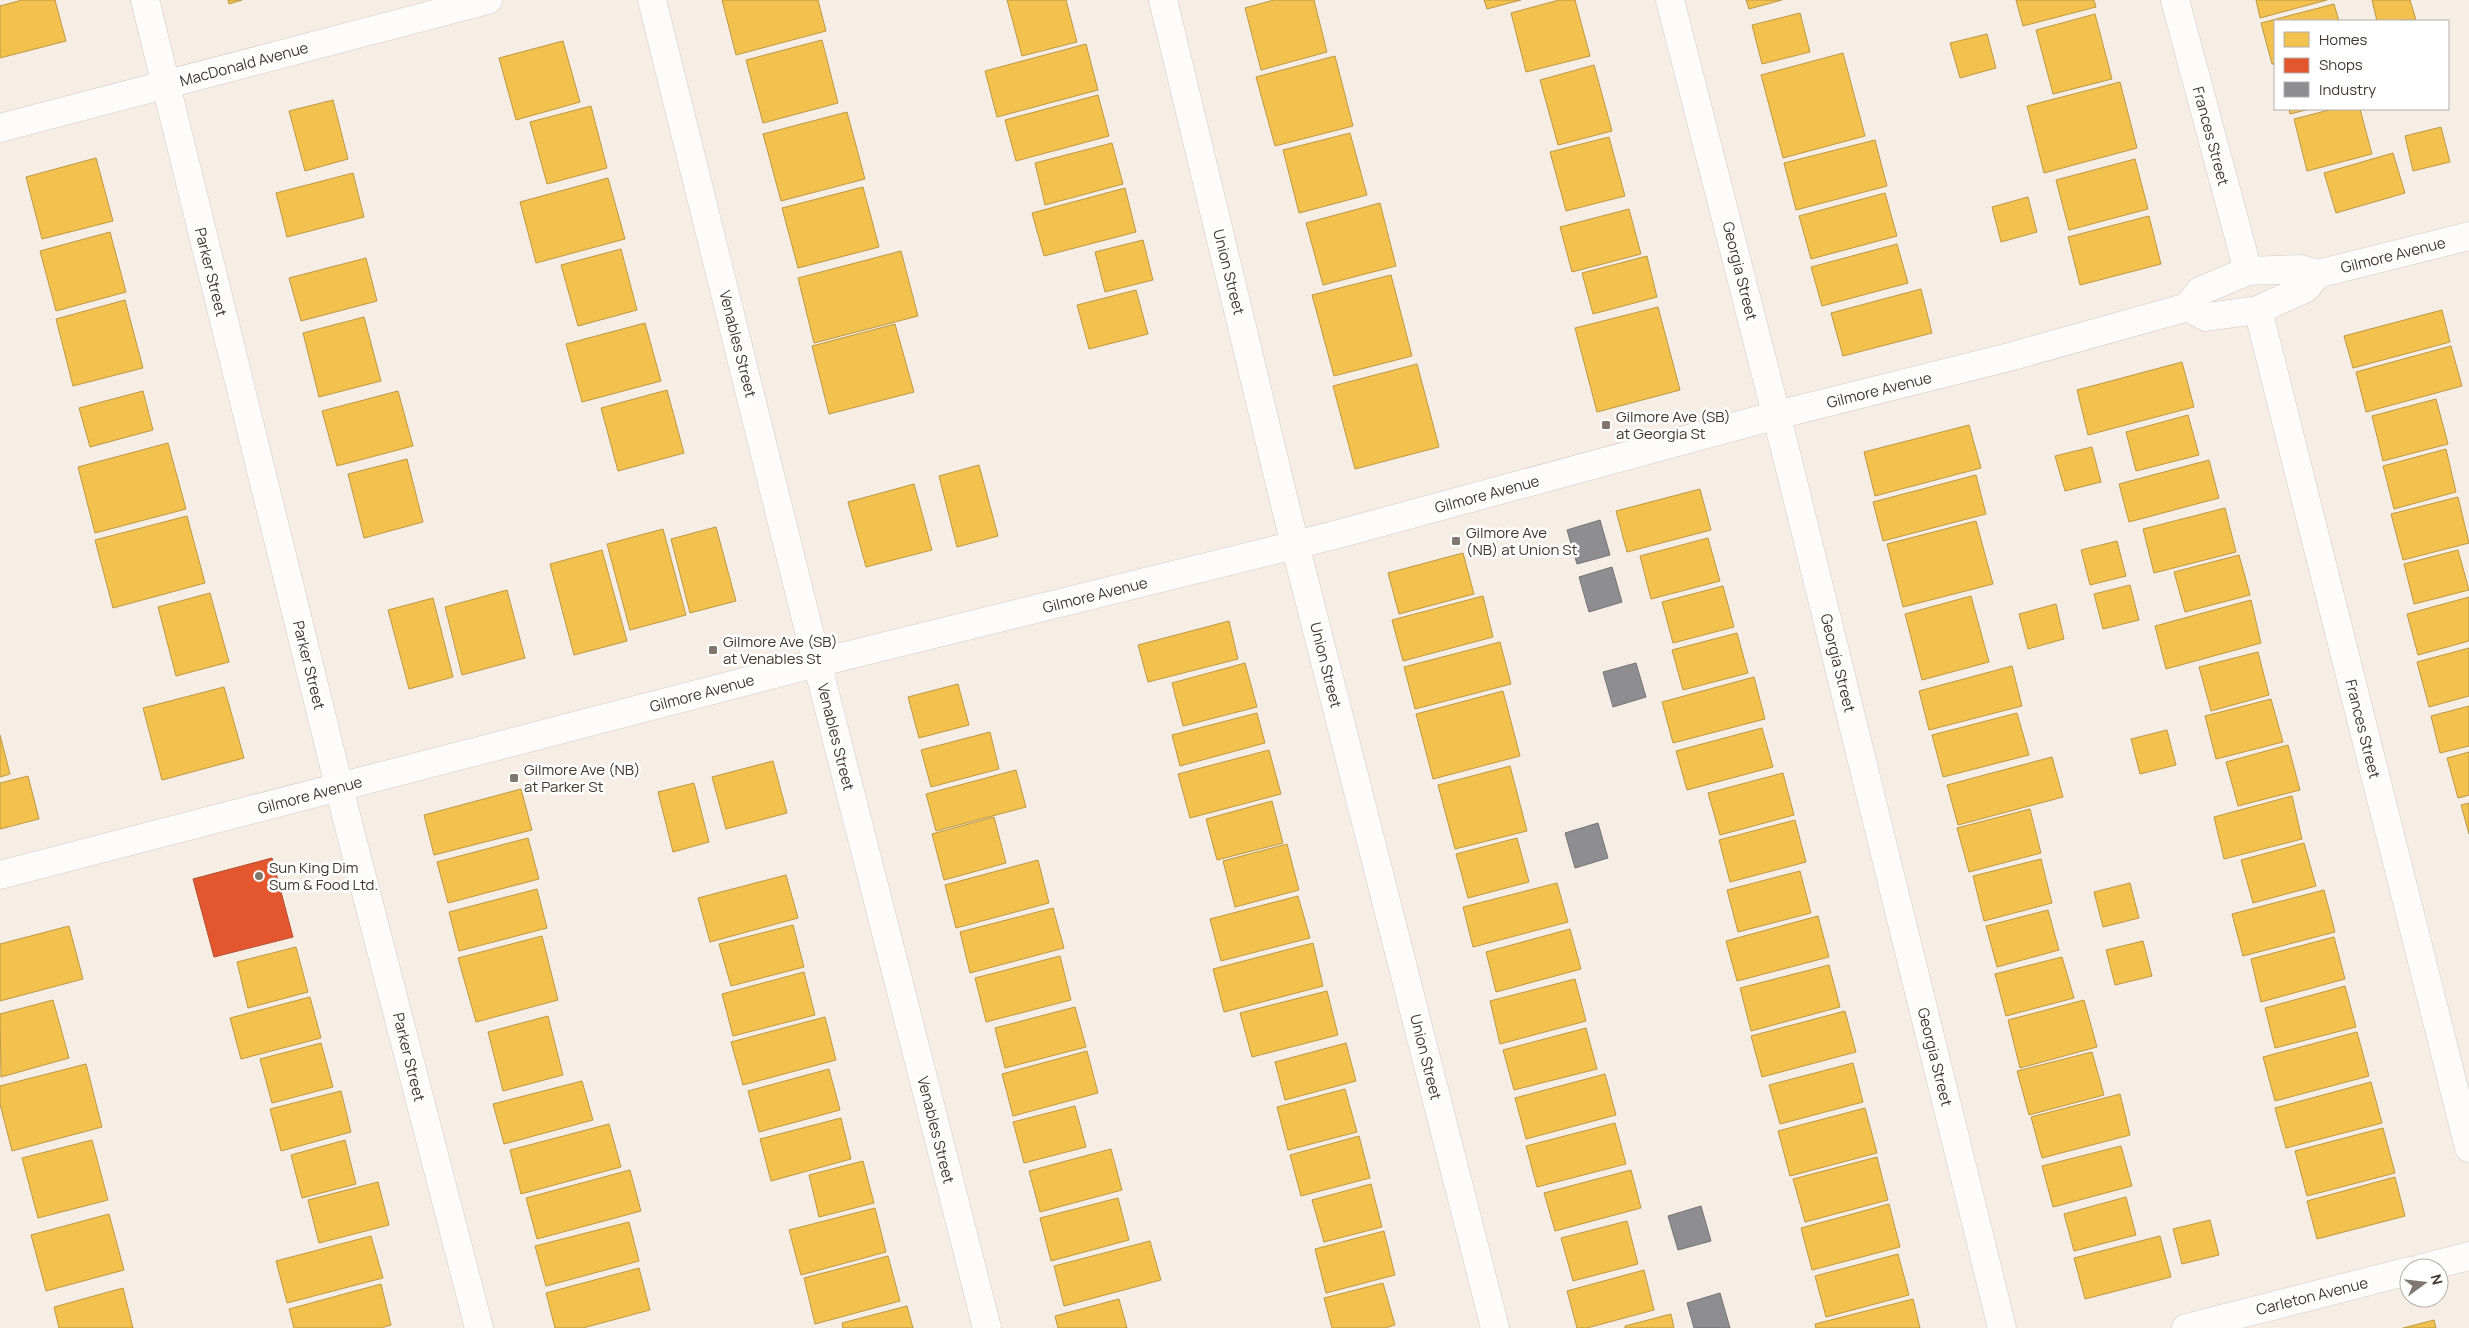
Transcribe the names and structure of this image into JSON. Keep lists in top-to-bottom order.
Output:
{
  "streets": {
    "street": [
      "MacDonald Avenue",
      "Frances Street",
      "Gilmore Avenue",
      "Georgia Street",
      "Parker Street",
      "Union Street",
      "Venables Street",
      "Carleton Avenue"
    ]
  },
  "crossings": [
    ["MacDonald Avenue", "Parker Street"],
    ["Frances Street", "Gilmore Avenue"],
    ["Gilmore Avenue", "Georgia Street"],
    ["Gilmore Avenue", "Parker Street"],
    ["Gilmore Avenue", "Union Street"],
    ["Gilmore Avenue", "Venables Street"]
  ],
  "places": {
    "transit": [
      "Gilmore Ave (SB) at Georgia St",
      "Gilmore Ave (NB) at Union St",
      "Gilmore Ave (SB) at Venables St",
      "Gilmore Ave (NB) at Parker St"
    ],
    "other": ["Sun King Dim Sum & Food Ltd."]
  },
  "legend": ["Homes", "Shops", "Industry"],
  "north": "right"
}
